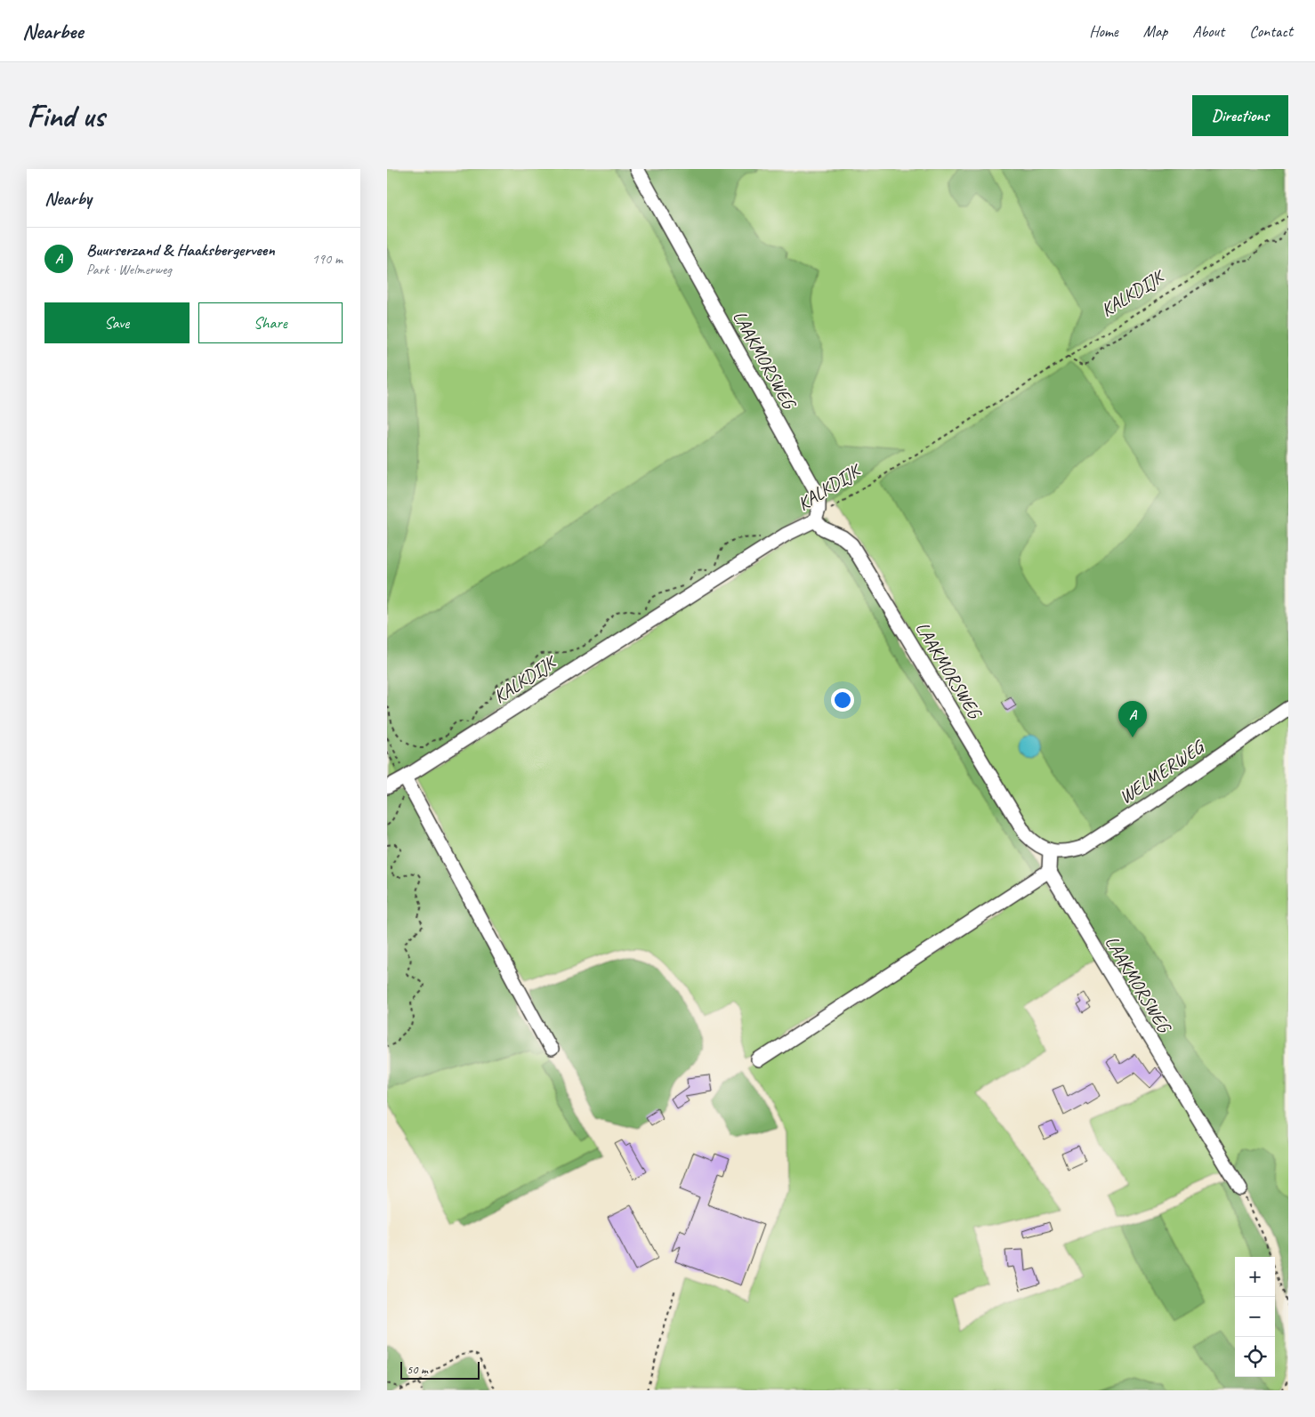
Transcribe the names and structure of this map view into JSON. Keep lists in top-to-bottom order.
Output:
{
  "streets": {
    "street": ["KALKDIJK", "LAAKMORSWEG", "WELMERWEG"]
  },
  "crossings": [
    ["KALKDIJK", "LAAKMORSWEG"],
    ["LAAKMORSWEG", "WELMERWEG"]
  ],
  "scale_bar": "50 m",
  "page": {
    "header": "Nearbee",
    "nav": [
      "Home",
      "Map",
      "About",
      "Contact"
    ],
    "buttons": [
      "Directions",
      ["Save", "Share"]
    ],
    "title": "Find us",
    "heading": "Nearby",
    "list": [
      {
        "mark": "A",
        "name": "Buurserzand & Haaksbergerveen",
        "note": "Park · Welmerweg",
        "value": "190 m"
      }
    ],
    "pins": "A",
    "map_buttons": ["+", "−"],
    "scale": "50 m"
  }
}
